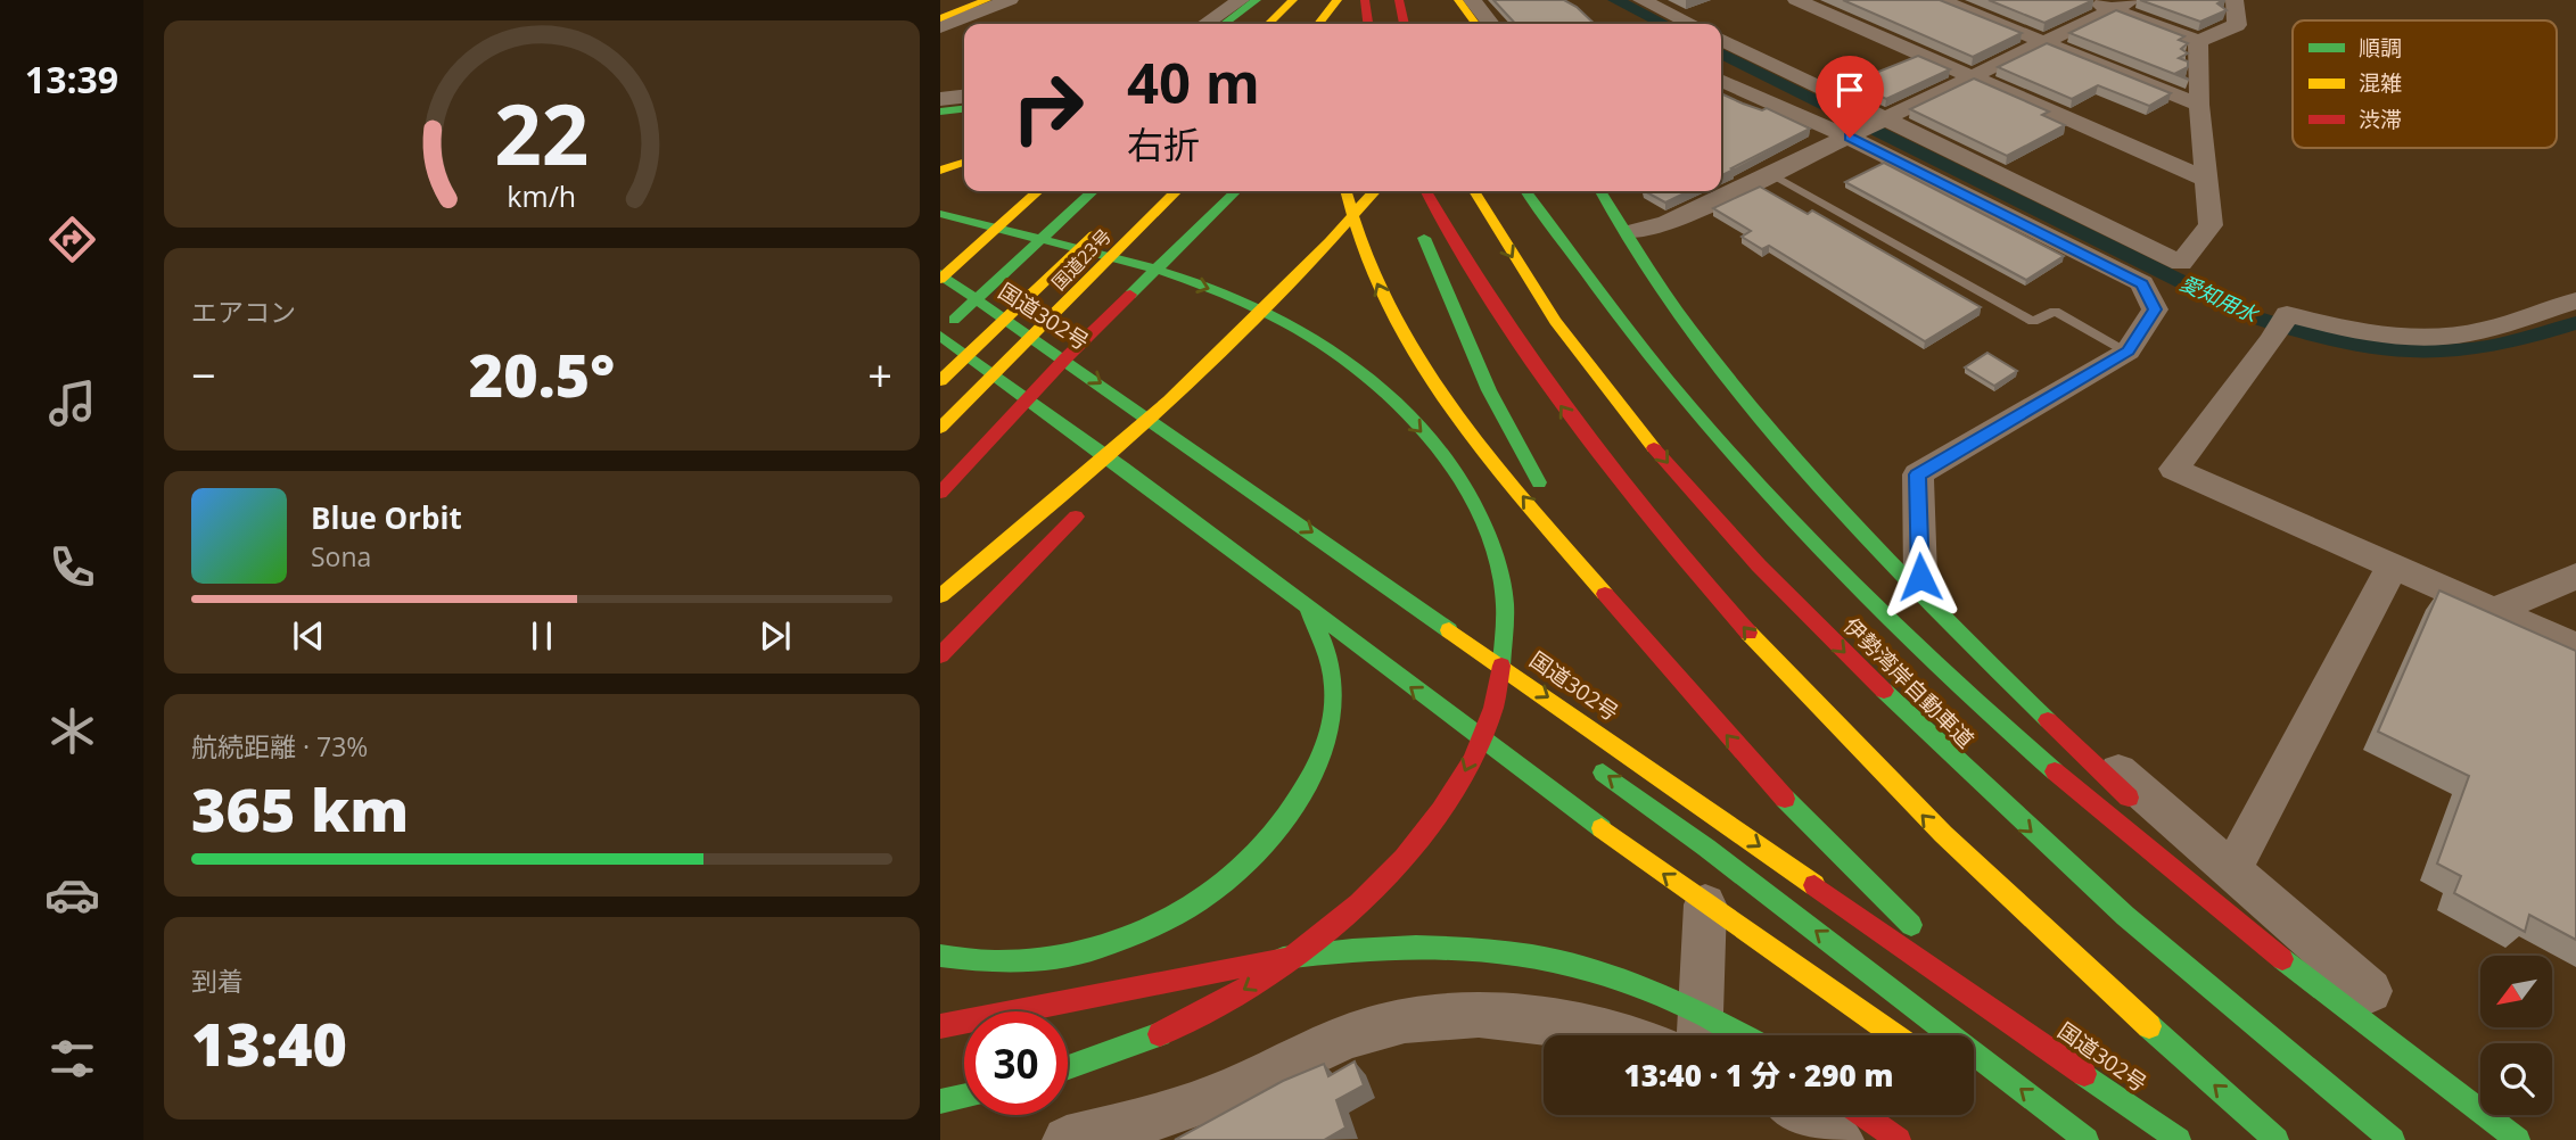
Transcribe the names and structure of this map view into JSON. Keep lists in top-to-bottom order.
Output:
{
  "streets": {
    "main road": ["国道23号", "国道302号", "伊勢湾岸自動車道"]
  },
  "water": ["愛知用水"],
  "legend": ["順調", "混雑", "渋滞"],
  "north": "bottom left",
  "page": {
    "tabs": "13:39",
    "turn": ["40 m", "右折"],
    "tile": [
      "エアコン",
      ["航続距離 · 73%", "365 km"],
      ["到着", "13:40"]
    ],
    "heat": ["−", "20.5°", "+"],
    "song": ["Blue Orbit", "Sona"],
    "limit": "30",
    "trip": "13:40 · 1 分 · 290 m",
    "gauge": ["22", "km/h"]
  }
}
